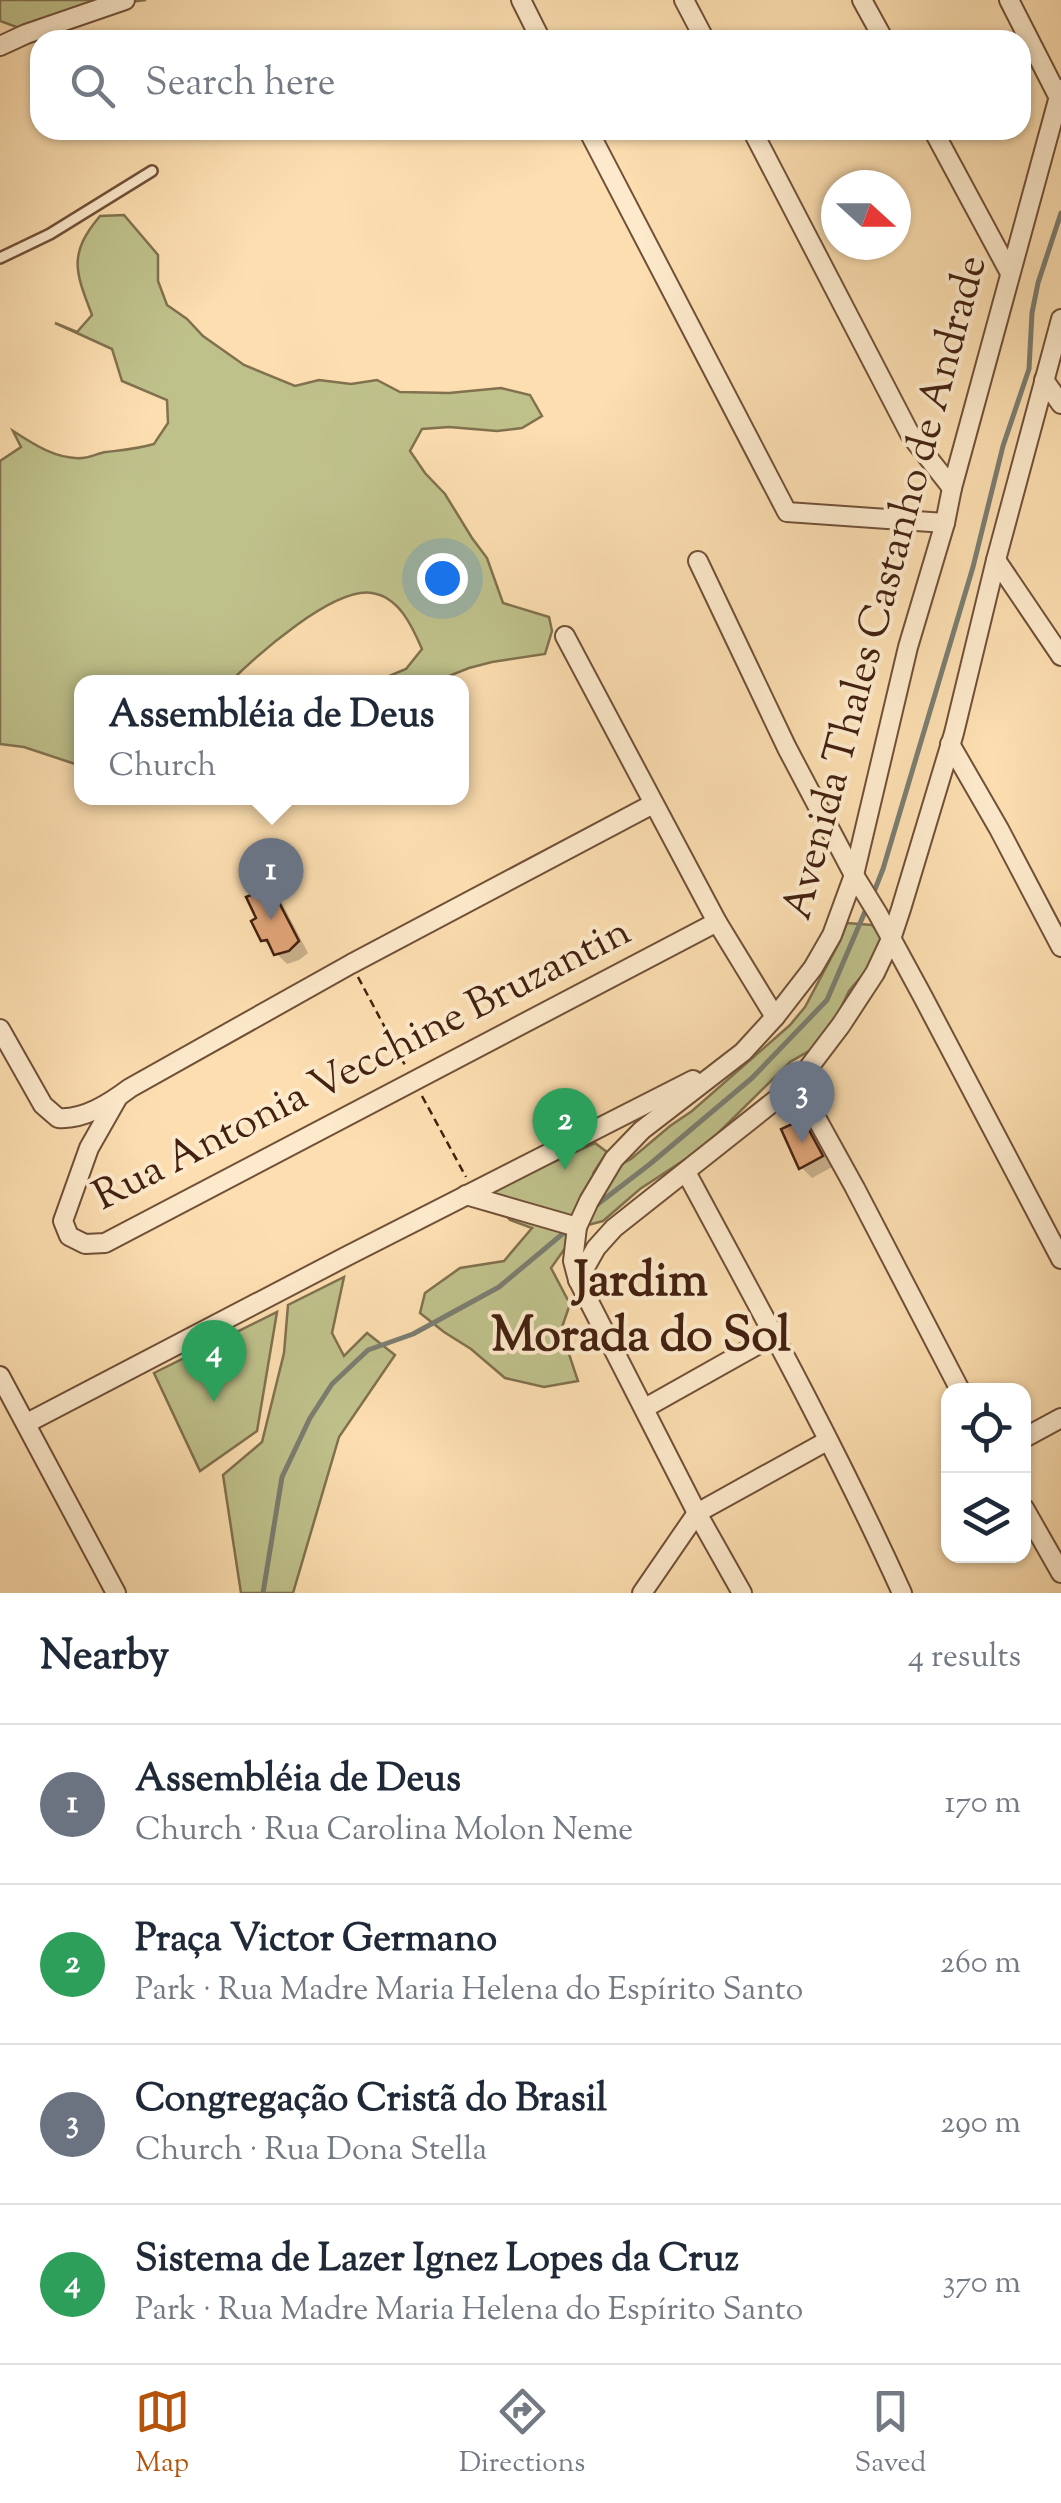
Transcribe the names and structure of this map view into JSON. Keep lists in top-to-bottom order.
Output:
{
  "streets": {
    "street": ["Avenida Thales Castanho de Andrade", "Rua Antonia Vecchine Bruzantin"]
  },
  "districts": ["Jardim Morada do Sol"],
  "north": "right",
  "page": {
    "search": "Search here",
    "popup": ["Assembléia de Deus", "Church"],
    "pins": [
      "1",
      "3",
      "2",
      "4"
    ],
    "heading": ["Nearby", "4 results"],
    "list": [
      {
        "mark": "1",
        "name": "Assembléia de Deus",
        "note": "Church · Rua Carolina Molon Neme",
        "value": "170 m"
      },
      {
        "mark": "2",
        "name": "Praça Victor Germano",
        "note": "Park · Rua Madre Maria Helena do Espírito Santo",
        "value": "260 m"
      },
      {
        "mark": "3",
        "name": "Congregação Cristã do Brasil",
        "note": "Church · Rua Dona Stella",
        "value": "290 m"
      },
      {
        "mark": "4",
        "name": "Sistema de Lazer Ignez Lopes da Cruz",
        "note": "Park · Rua Madre Maria Helena do Espírito Santo",
        "value": "370 m"
      }
    ],
    "nav": ["Map", "Directions", "Saved"]
  }
}
